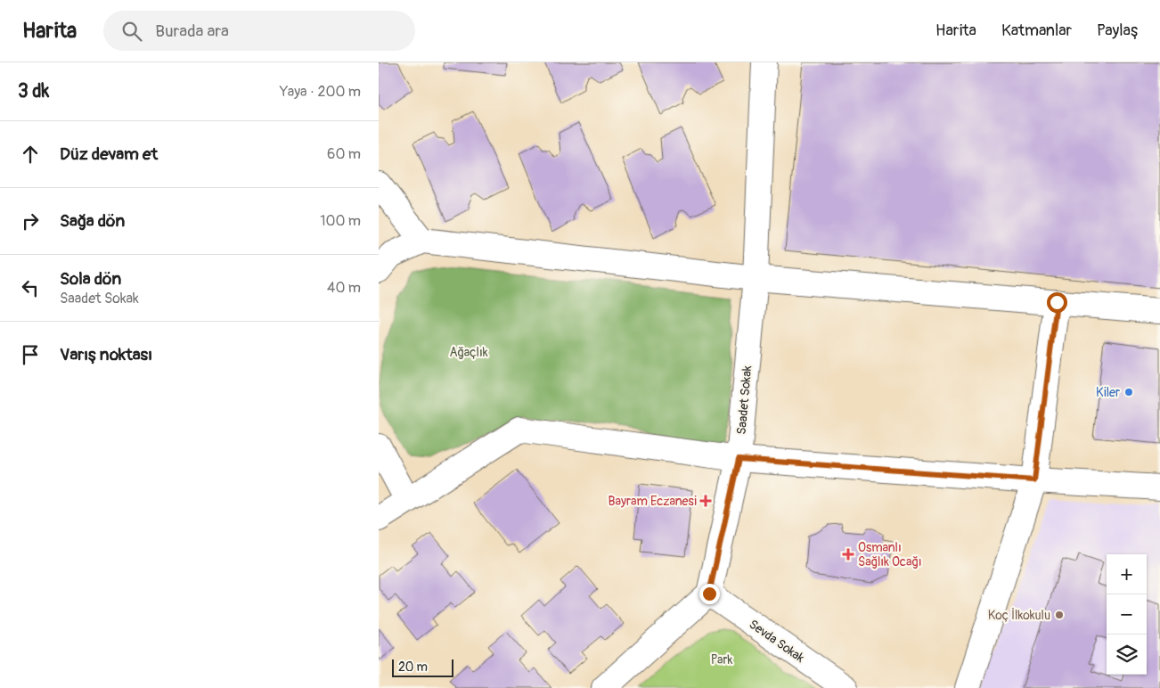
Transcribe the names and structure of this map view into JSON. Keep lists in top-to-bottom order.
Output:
{
  "streets": {
    "street": ["Saadet Sokak", "Sevda Sokak"]
  },
  "crossings": [
    ["Saadet Sokak", "Sevda Sokak"]
  ],
  "parks": ["Ağaçlık", "Park"],
  "places": {
    "other": ["Kiler", "Koç İlkokulu"],
    "health": ["Bayram Eczanesi", "Osmanlı Sağlık Ocağı"]
  },
  "scale_bar": "20 m",
  "page": {
    "header": "Harita",
    "search": "Burada ara",
    "nav": ["Harita", "Katmanlar", "Paylaş"],
    "heading": ["3 dk", "Yaya · 200 m"],
    "list": [
      ["Düz devam et", "60 m"],
      ["Sağa dön", "100 m"],
      ["Sola dön", "Saadet Sokak", "40 m"],
      "Varış noktası"
    ],
    "map_buttons": ["+", "−"],
    "scale": "20 m"
  }
}
